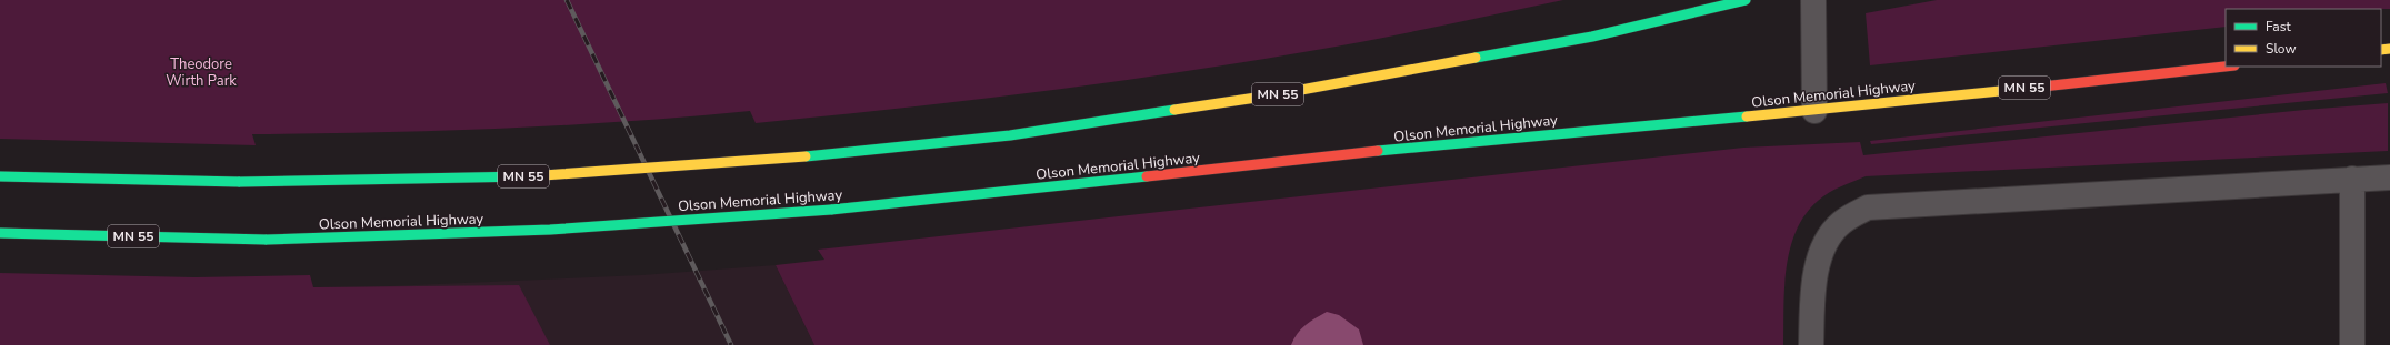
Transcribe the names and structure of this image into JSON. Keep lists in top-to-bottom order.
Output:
{
  "streets": {
    "main road": ["MN 55", "Olson Memorial Highway"]
  },
  "parks": ["Theodore Wirth Park"],
  "legend": ["Fast", "Slow"]
}
